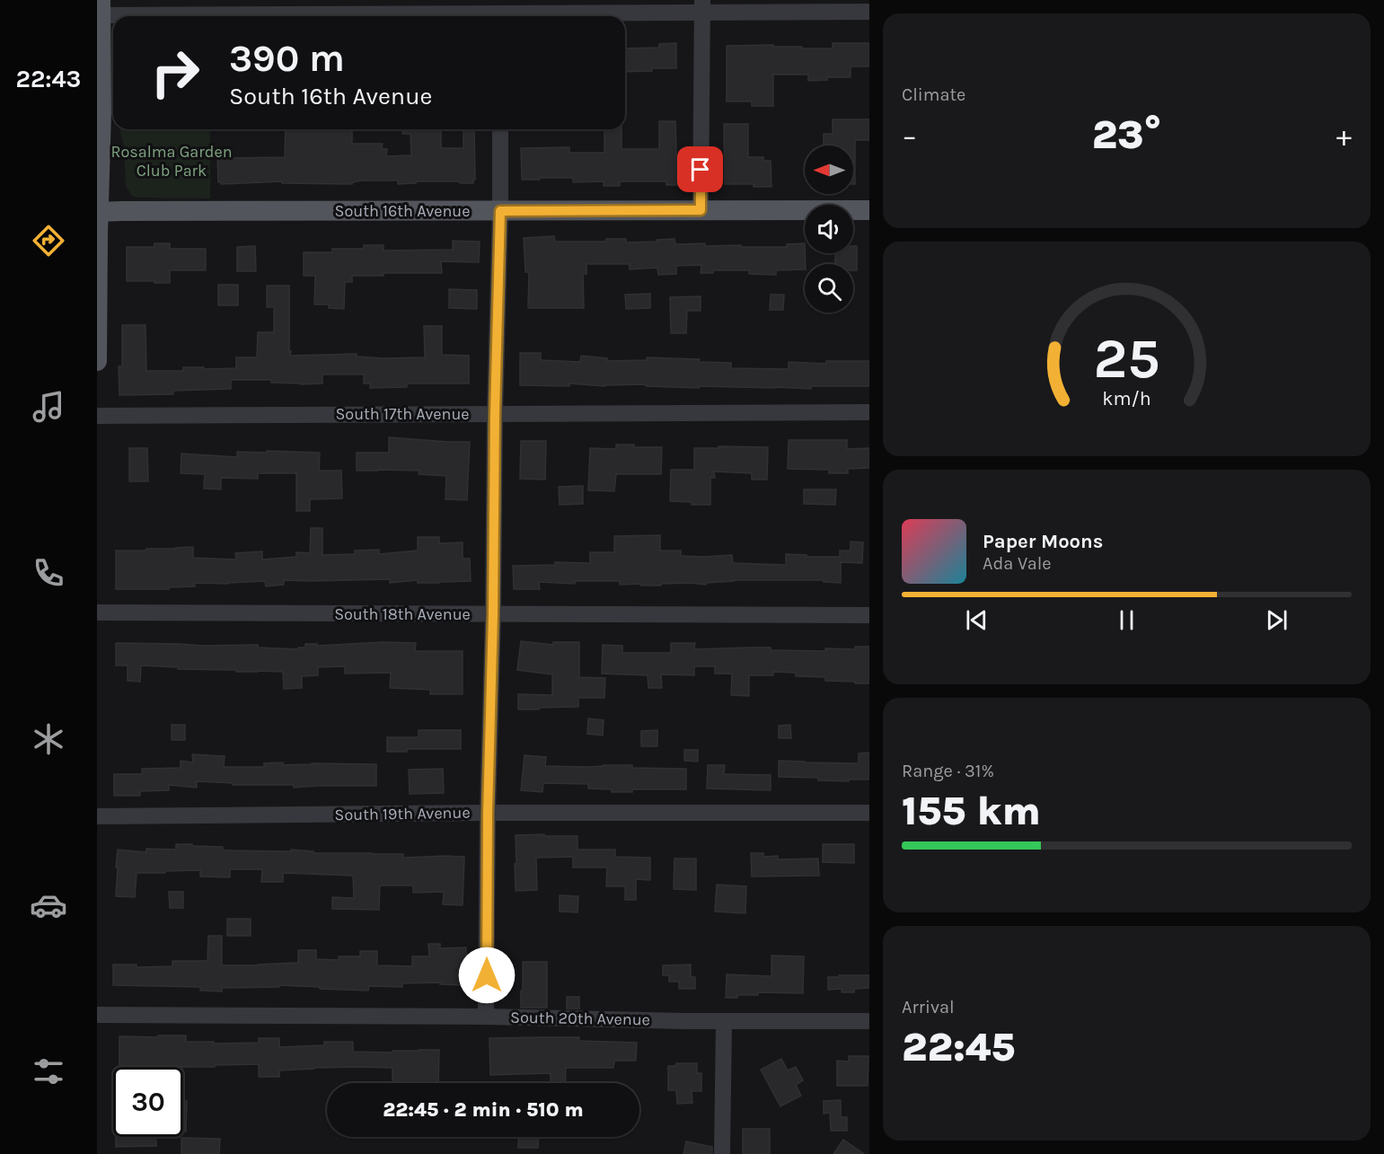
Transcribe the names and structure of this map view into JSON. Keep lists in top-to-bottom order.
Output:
{
  "streets": {
    "main road": ["South 16th Avenue"],
    "street": [
      "South 17th Avenue",
      "South 18th Avenue",
      "South 19th Avenue",
      "South 20th Avenue"
    ]
  },
  "parks": ["Rosalma Garden Club Park"],
  "north": "left",
  "page": {
    "tabs": "22:43",
    "tile": [
      "Climate",
      ["Range · 31%", "155 km"],
      ["Arrival", "22:45"]
    ],
    "turn": ["390 m", "South 16th Avenue"],
    "heat": ["−", "23°", "+"],
    "song": ["Paper Moons", "Ada Vale"],
    "limit": "30",
    "trip": "22:45 · 2 min · 510 m",
    "gauge": ["25", "km/h"]
  }
}
